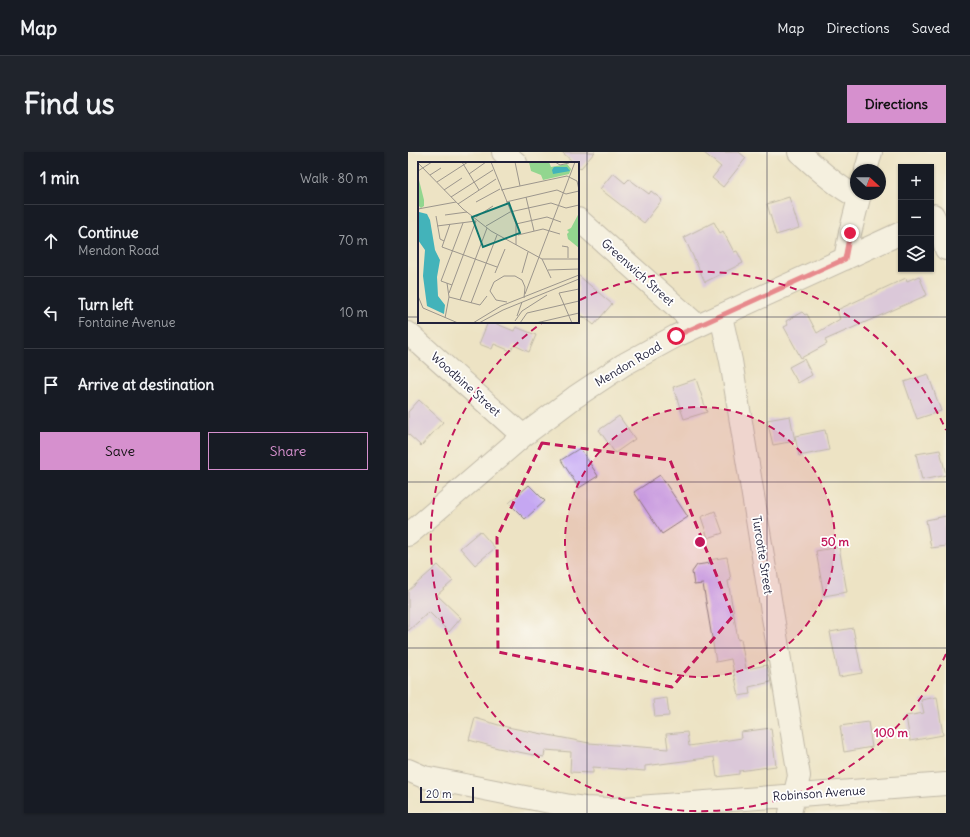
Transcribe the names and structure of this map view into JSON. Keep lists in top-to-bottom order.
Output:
{
  "streets": {
    "street": [
      "Greenwich Street",
      "Mendon Road",
      "Woodbine Street",
      "Turcotte Street",
      "Robinson Avenue"
    ]
  },
  "crossings": [
    ["Greenwich Street", "Mendon Road"],
    ["Mendon Road", "Woodbine Street"],
    ["Mendon Road", "Turcotte Street"],
    ["Turcotte Street", "Robinson Avenue"]
  ],
  "scale_bar": "20 m",
  "north": "right",
  "page": {
    "header": "Map",
    "nav": ["Map", "Directions", "Saved"],
    "buttons": [
      "Directions",
      ["Save", "Share"]
    ],
    "title": "Find us",
    "heading": ["1 min", "Walk · 80 m"],
    "map_buttons": ["+", "−"],
    "list": [
      ["Continue", "Mendon Road", "70 m"],
      ["Turn left", "Fontaine Avenue", "10 m"],
      "Arrive at destination"
    ],
    "scale": "20 m"
  },
  "rings": ["50 m", "100 m"]
}
